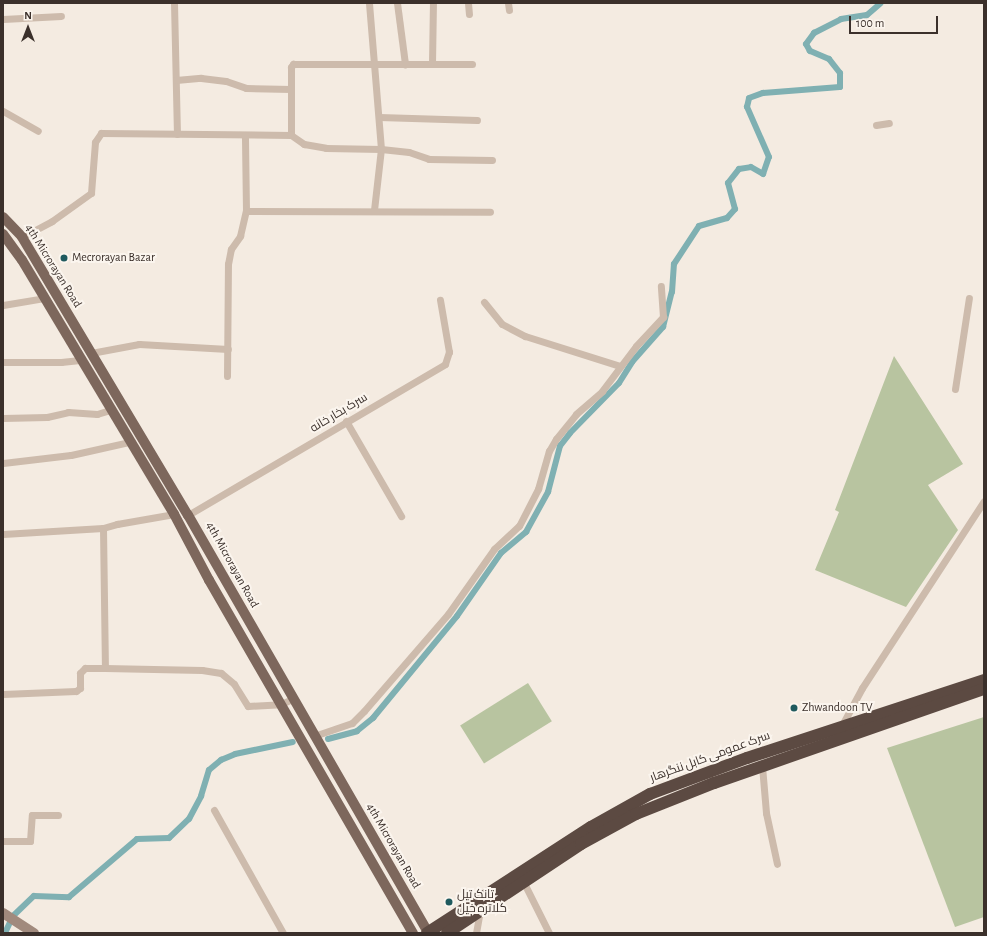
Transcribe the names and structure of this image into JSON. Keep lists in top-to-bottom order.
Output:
{
  "streets": {
    "highway": ["سرک عمومی کابل ننگرهار"],
    "main road": ["4th Microrayan Road"],
    "street": ["سرک بخار خانه"]
  },
  "crossings": [
    ["4th Microrayan Road", "سرک بخار خانه"],
    ["4th Microrayan Road", "سرک عمومی کابل ننگرهار"]
  ],
  "places": ["Mecrorayan Bazar", "Zhwandoon TV", "تانک تیل کلاتره خیل"],
  "scale_bar": "100 m",
  "north": "top"
}
